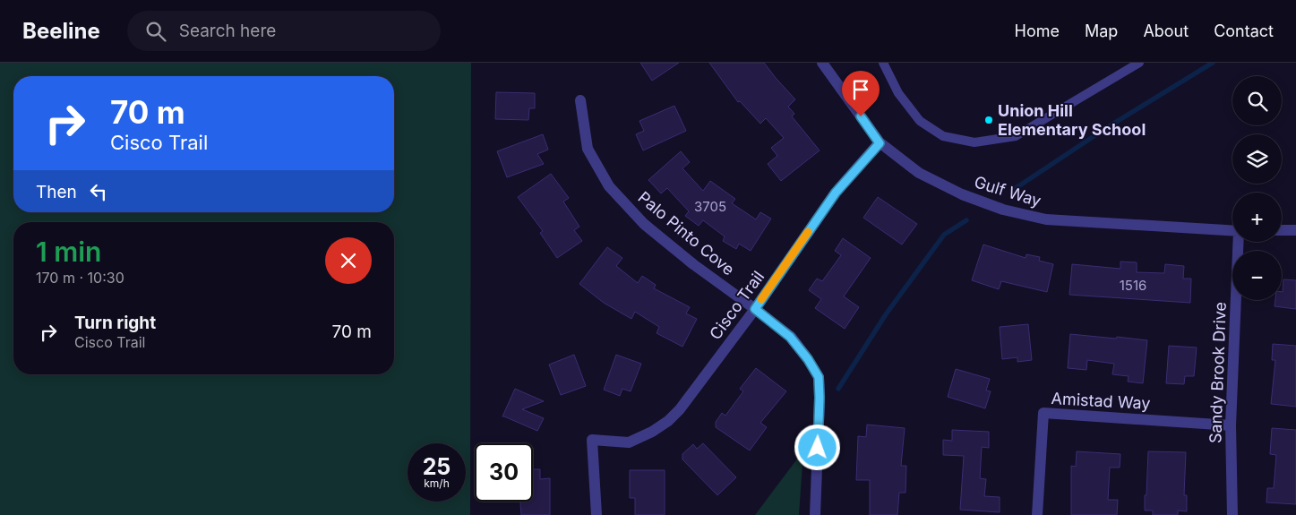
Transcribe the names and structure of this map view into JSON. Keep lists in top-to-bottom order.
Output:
{
  "streets": {
    "street": [
      "Gulf Way",
      "Palo Pinto Cove",
      "Cisco Trail",
      "Sandy Brook Drive",
      "Amistad Way"
    ]
  },
  "crossings": [
    ["Gulf Way", "Cisco Trail"],
    ["Palo Pinto Cove", "Cisco Trail"],
    ["Sandy Brook Drive", "Amistad Way"]
  ],
  "places": ["Union Hill Elementary School"],
  "house_numbers": ["3705", "1516"],
  "page": {
    "header": "Beeline",
    "search": "Search here",
    "nav": [
      "Home",
      "Map",
      "About",
      "Contact"
    ],
    "map_buttons": ["+", "−"],
    "turn": ["70 m", "Cisco Trail"],
    "then": "Then",
    "heading": ["1 min", "170 m · 10:30"],
    "list": [
      {
        "name": "Turn right",
        "note": "Cisco Trail",
        "value": "70 m"
      }
    ],
    "speed": "25 km/h",
    "limit": "30"
  }
}
